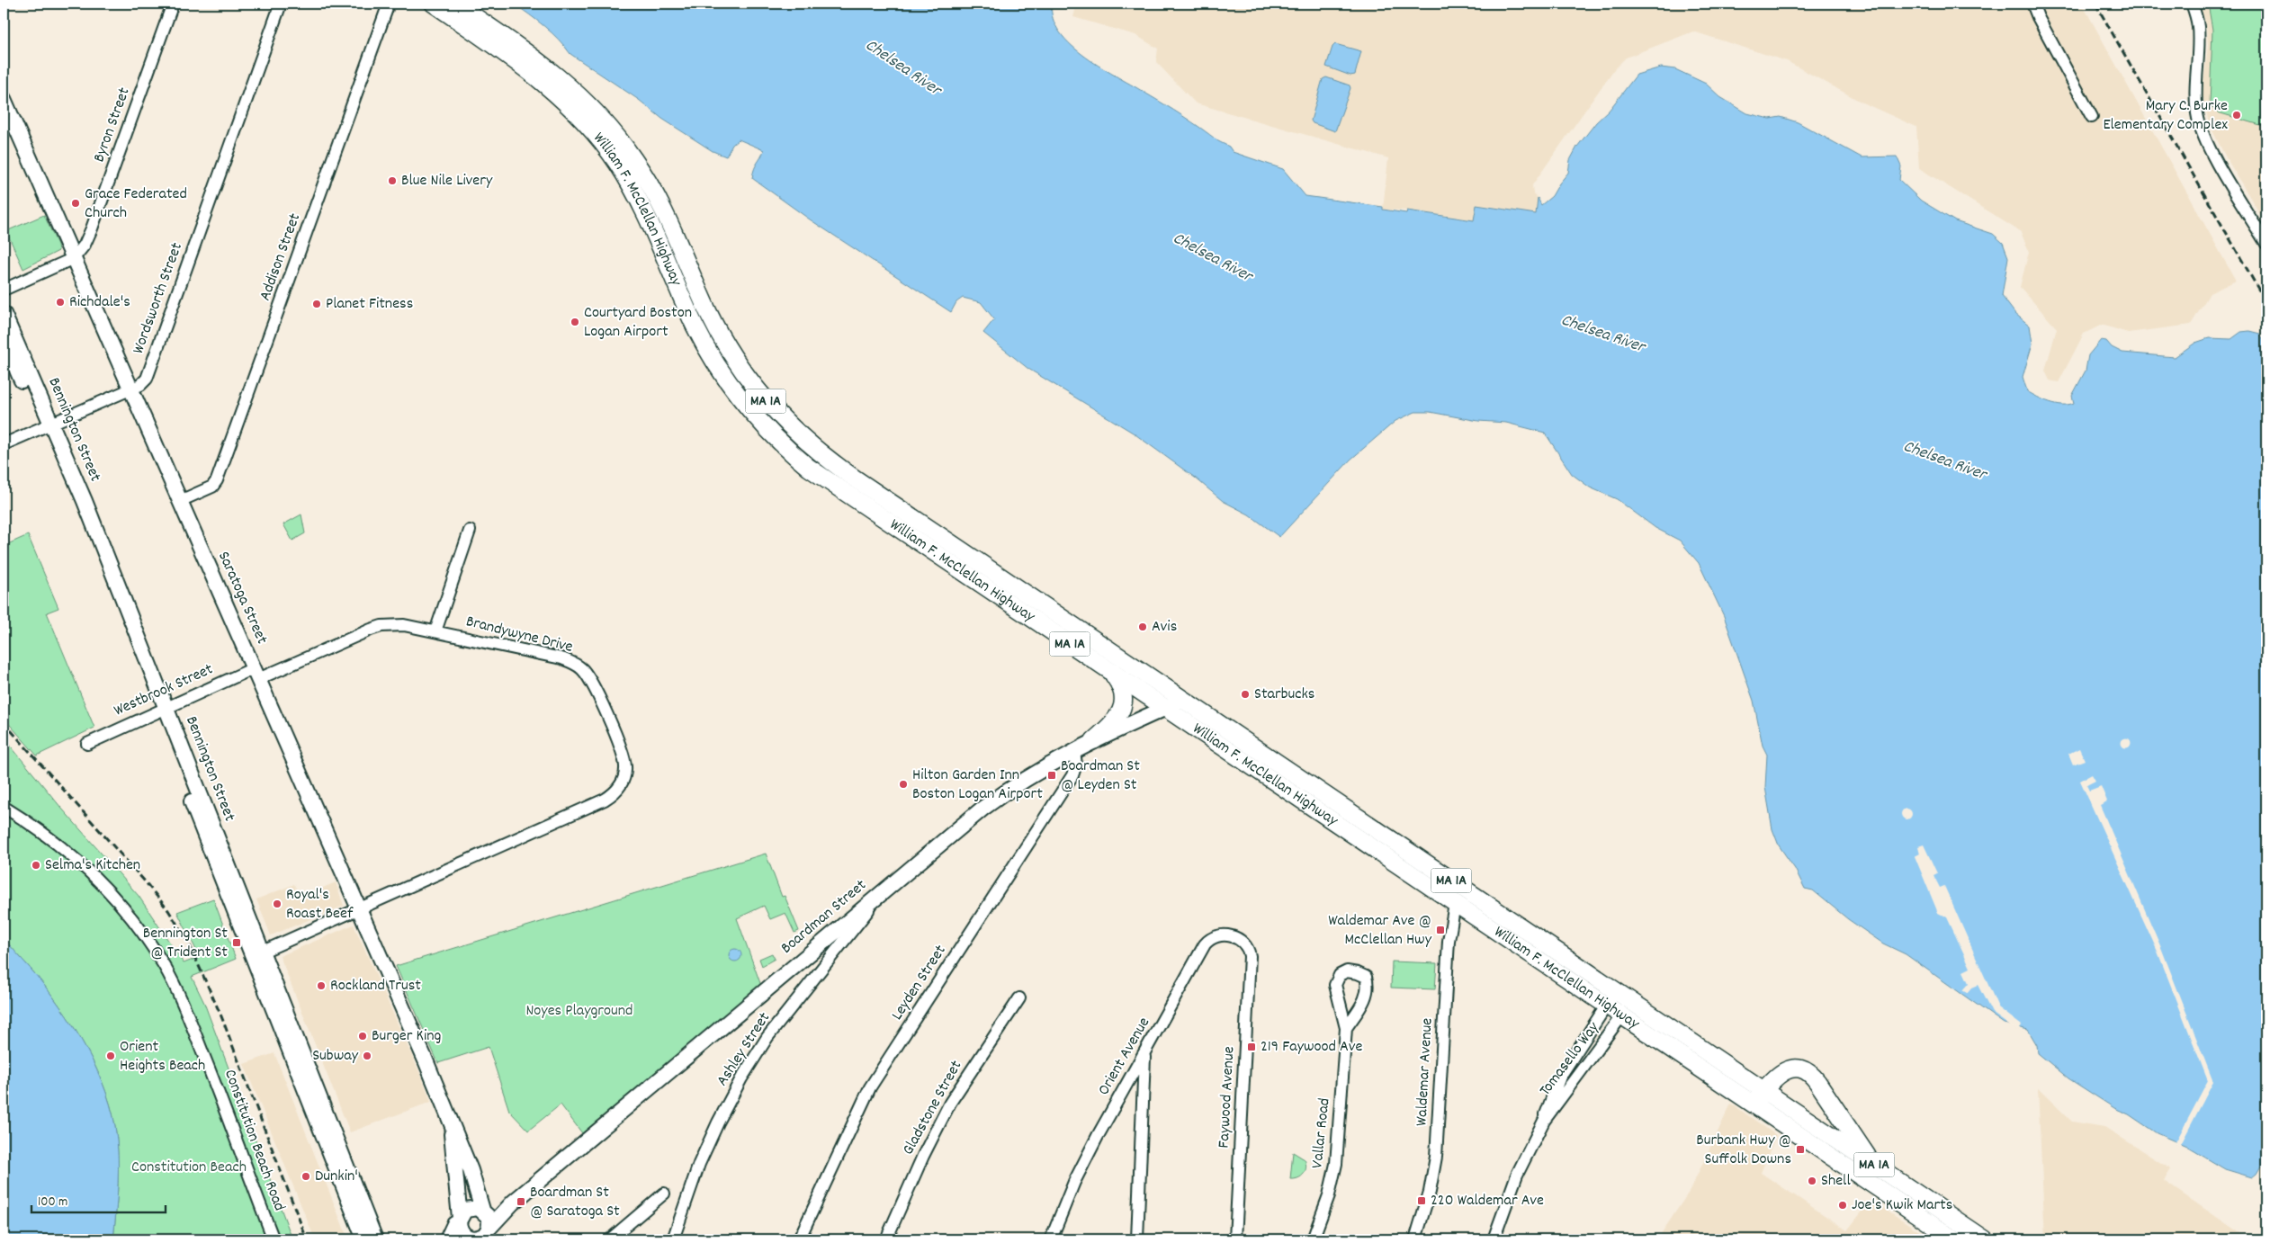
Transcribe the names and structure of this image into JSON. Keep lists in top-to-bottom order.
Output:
{
  "streets": {
    "highway": ["William F. McClellan Highway", "MA 1A"],
    "main road": ["Bennington Street", "Saratoga Street", "Boardman Street"],
    "street": [
      "Byron Street",
      "Addison Street",
      "Wordsworth Street",
      "Brandywyne Drive",
      "Westbrook Street",
      "Leyden Street",
      "Ashley Street",
      "Orient Avenue",
      "Tomasello Way",
      "Waldemar Avenue",
      "Faywood Avenue",
      "Gladstone Street",
      "Vallar Road",
      "Constitution Beach Road"
    ]
  },
  "crossings": [
    ["Byron Street", "Saratoga Street"],
    ["William F. McClellan Highway", "MA 1A"],
    ["William F. McClellan Highway", "Boardman Street"],
    ["William F. McClellan Highway", "Tomasello Way"],
    ["William F. McClellan Highway", "Waldemar Avenue"],
    ["Addison Street", "Saratoga Street"],
    ["Wordsworth Street", "Bennington Street"],
    ["Wordsworth Street", "Saratoga Street"],
    ["Bennington Street", "Brandywyne Drive"],
    ["Bennington Street", "Westbrook Street"],
    ["Saratoga Street", "Brandywyne Drive"],
    ["Saratoga Street", "Westbrook Street"],
    ["Saratoga Street", "Boardman Street"],
    ["Brandywyne Drive", "Westbrook Street"],
    ["Boardman Street", "Leyden Street"],
    ["Boardman Street", "Ashley Street"],
    ["Orient Avenue", "Faywood Avenue"]
  ],
  "water": ["Chelsea River"],
  "parks": ["Noyes Playground", "Constitution Beach"],
  "places": {
    "other": [
      "Mary C. Burke Elementary Complex",
      "Blue Nile Livery",
      "Grace Federated Church",
      "Richdale's",
      "Planet Fitness",
      "Courtyard Boston Logan Airport",
      "Avis",
      "Starbucks",
      "Hilton Garden Inn Boston Logan Airport",
      "Selma's Kitchen",
      "Royal's Roast Beef",
      "Rockland Trust",
      "Burger King",
      "Orient Heights Beach",
      "Subway",
      "Dunkin'",
      "Shell",
      "Joe's Kwik Marts"
    ],
    "transit": [
      "Boardman St @ Leyden St",
      "Waldemar Ave @ McClellan Hwy",
      "Bennington St @ Trident St",
      "219 Faywood Ave",
      "Burbank Hwy @ Suffolk Downs",
      "220 Waldemar Ave",
      "Boardman St @ Saratoga St"
    ]
  },
  "scale_bar": "100 m"
}
